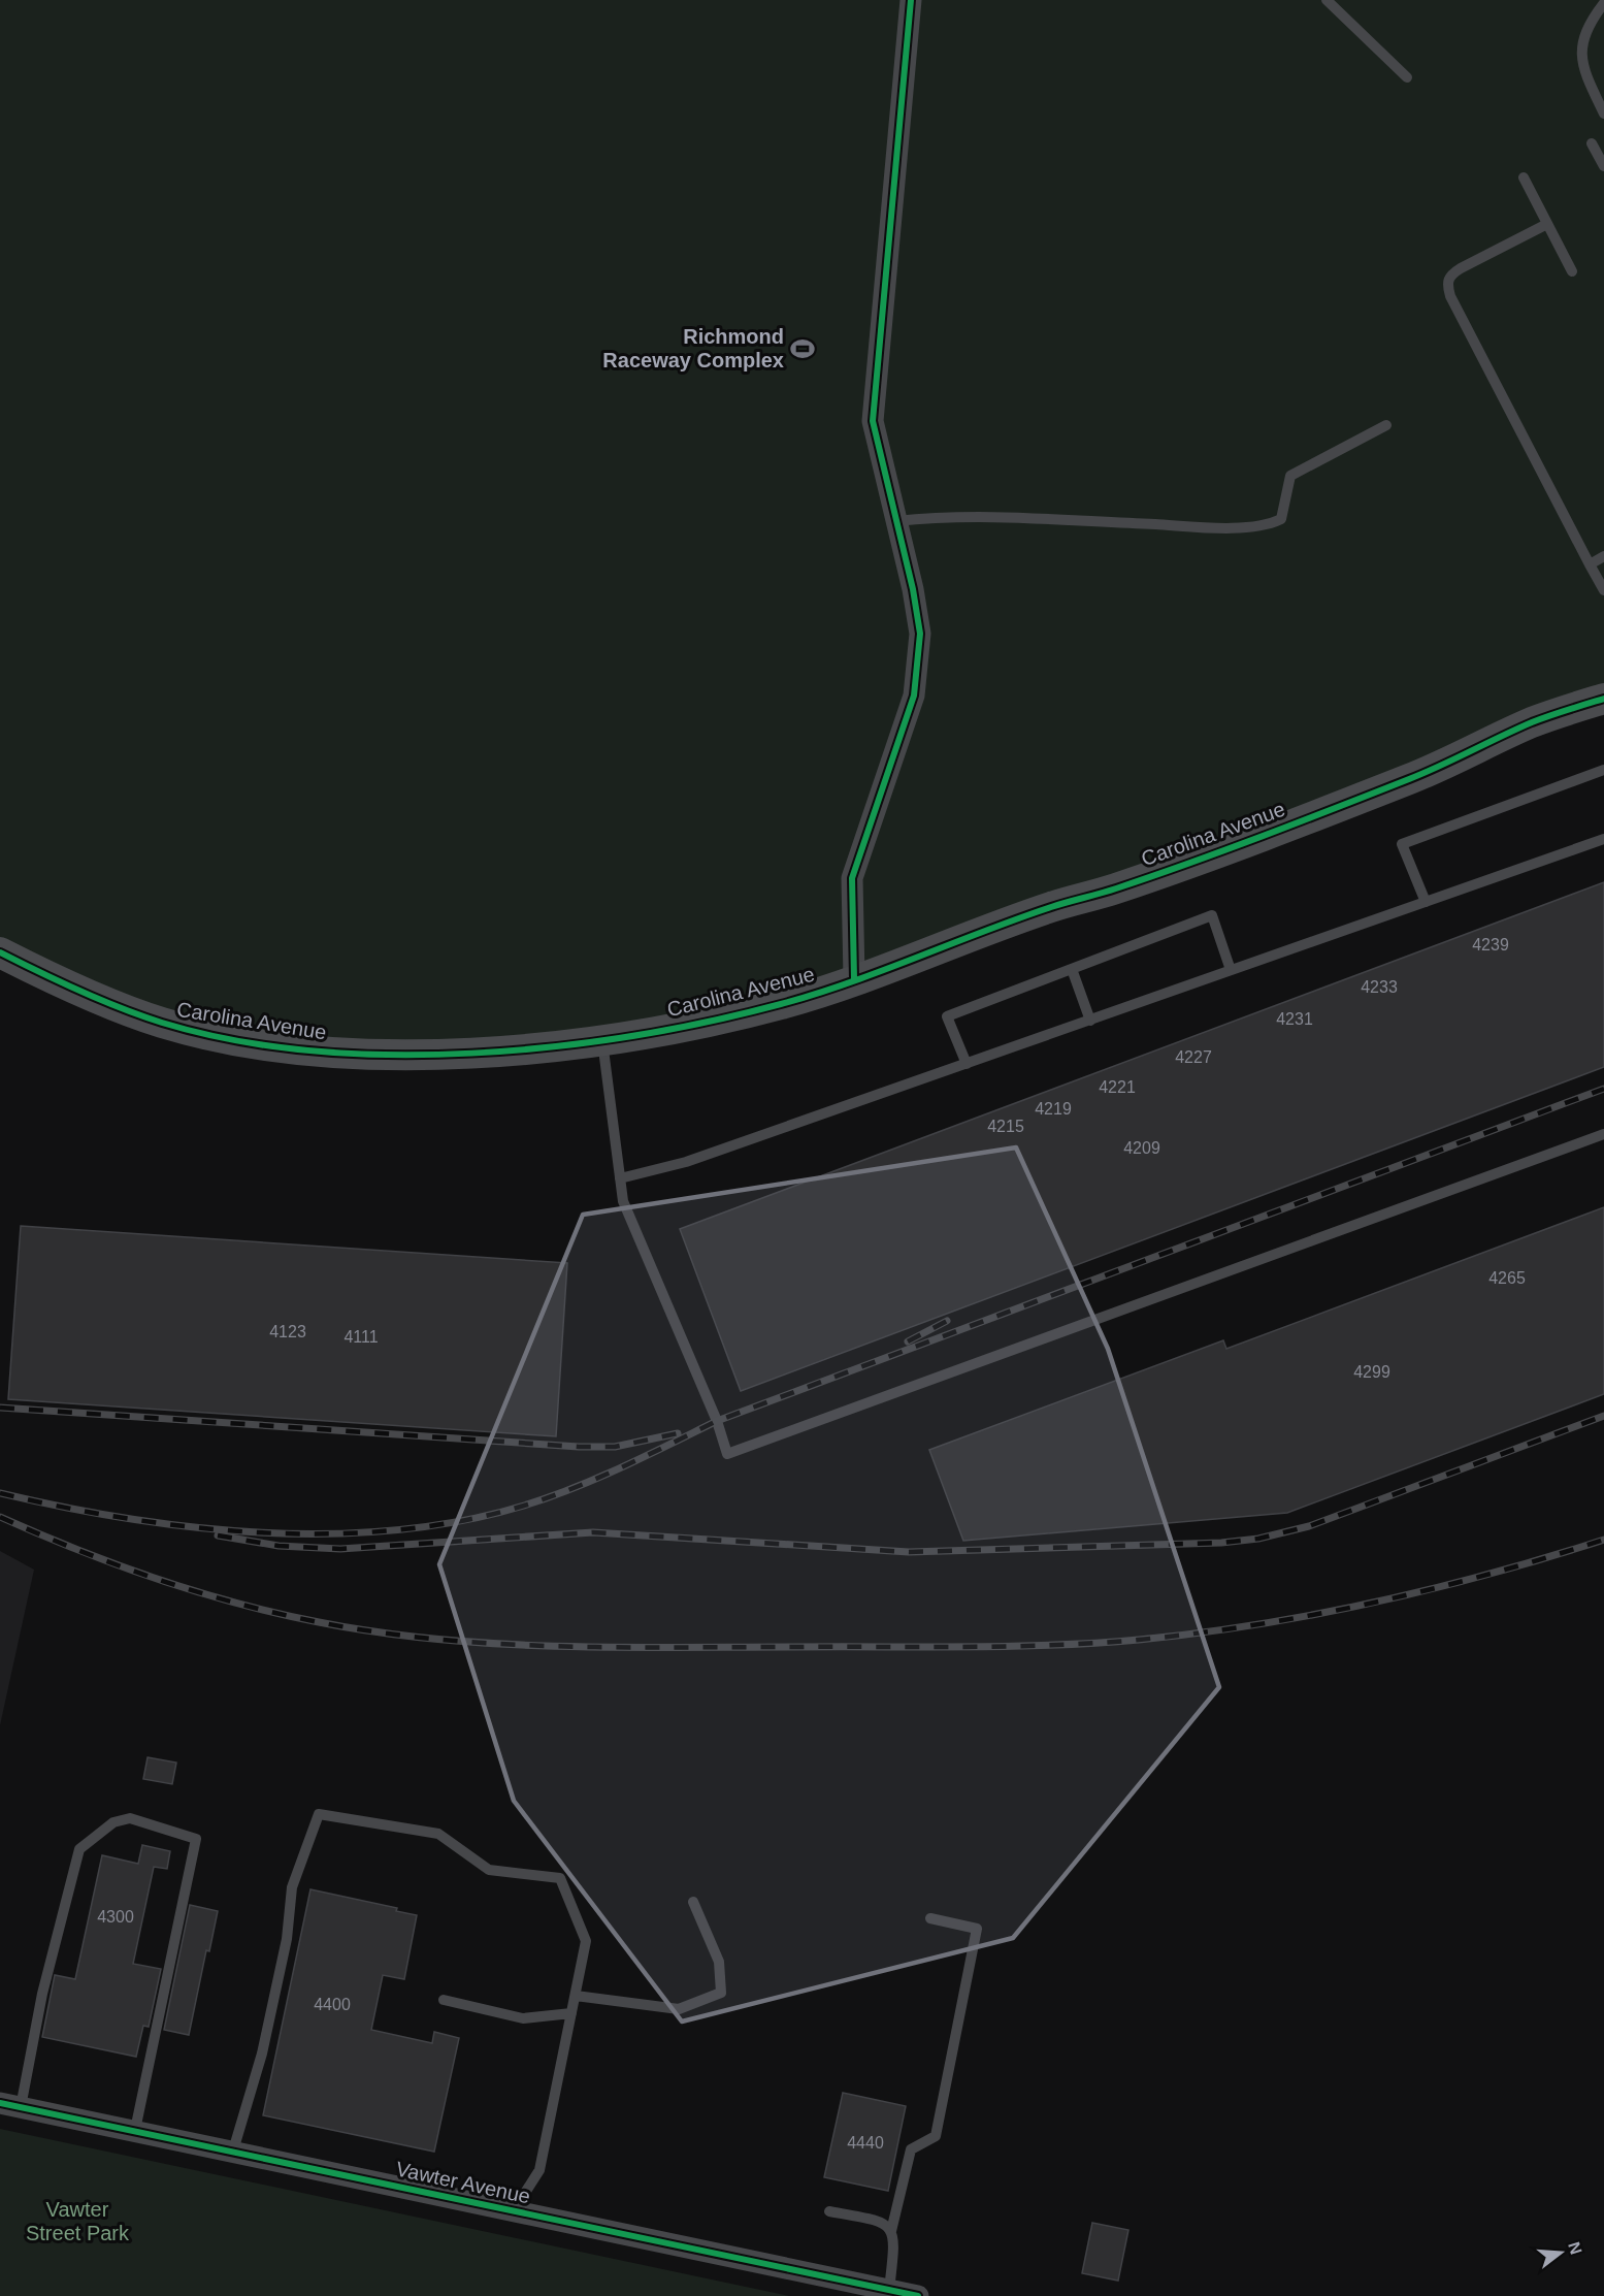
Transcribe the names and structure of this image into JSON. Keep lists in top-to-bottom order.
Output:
{
  "streets": {
    "street": ["Carolina Avenue", "Vawter Avenue"]
  },
  "parks": ["Vawter Street Park"],
  "places": {
    "sports": ["Richmond Raceway Complex"]
  },
  "house_numbers": [
    "4239",
    "4233",
    "4231",
    "4227",
    "4221",
    "4219",
    "4215",
    "4209",
    "4265",
    "4123",
    "4111",
    "4299",
    "4300",
    "4400",
    "4440"
  ],
  "north": "right"
}
